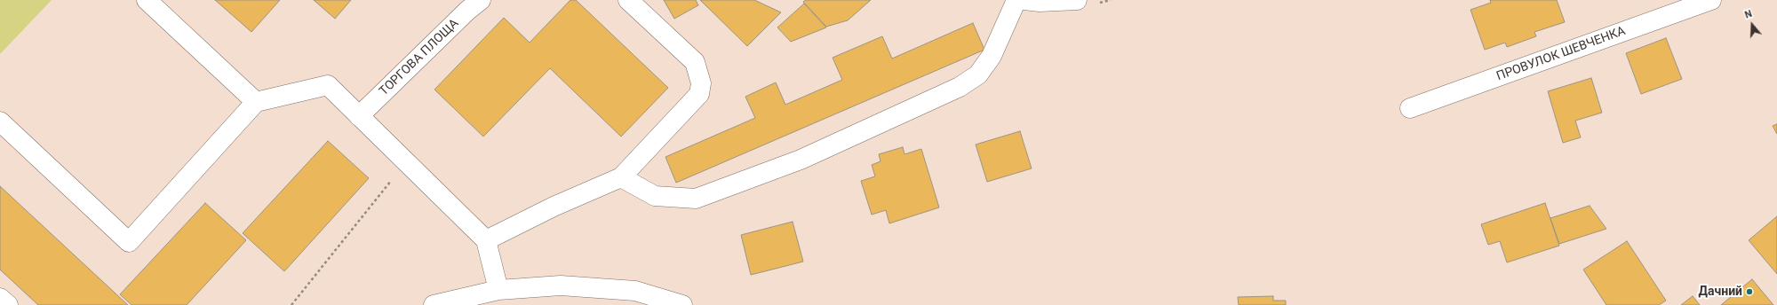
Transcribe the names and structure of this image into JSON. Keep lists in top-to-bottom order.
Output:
{
  "streets": {
    "street": ["ПРОВУЛОК ШЕВЧЕНКА", "ТОРГОВА ПЛОЩА"]
  },
  "places": ["Дачний"],
  "north": "top"
}
